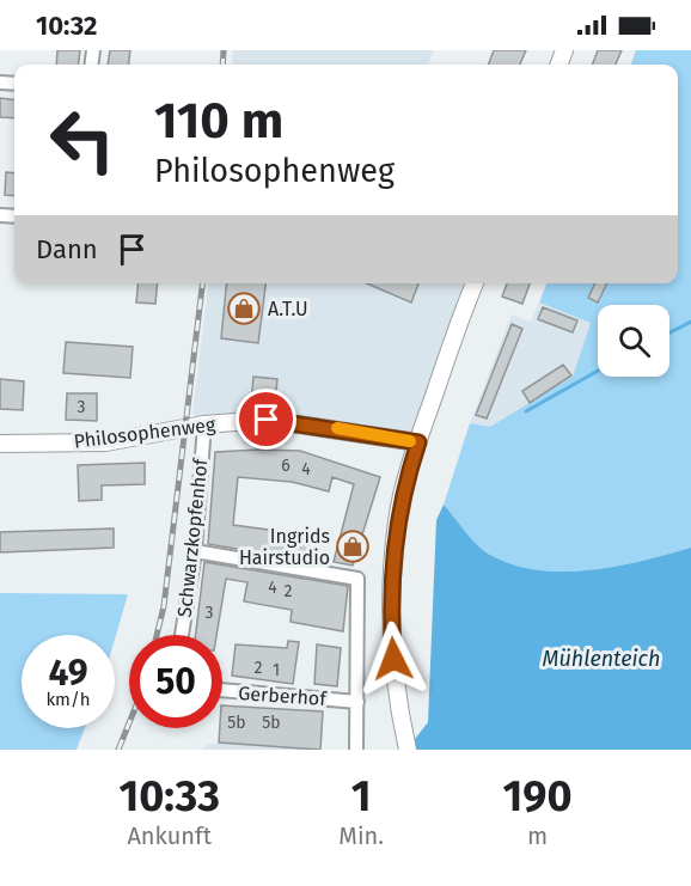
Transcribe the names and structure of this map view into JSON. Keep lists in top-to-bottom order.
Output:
{
  "streets": {
    "main road": ["Philosophenweg"],
    "street": ["Schwarzkopfenhof", "Gerberhof"]
  },
  "crossings": [
    ["Philosophenweg", "Schwarzkopfenhof"]
  ],
  "water": ["Mühlenteich"],
  "places": {
    "shop": ["A.T.U", "Ingrids Hairstudio"]
  },
  "house_numbers": [
    "3",
    "6",
    "4",
    "4",
    "2",
    "3",
    "2",
    "1",
    "5b",
    "5b"
  ],
  "page": {
    "status": "10:32",
    "turn": ["110 m", "Philosophenweg"],
    "then": "Dann",
    "speed": "49 km/h",
    "limit": "50",
    "eta": [
      "10:33",
      "Ankunft",
      "1",
      "Min.",
      "190",
      "m"
    ]
  }
}
